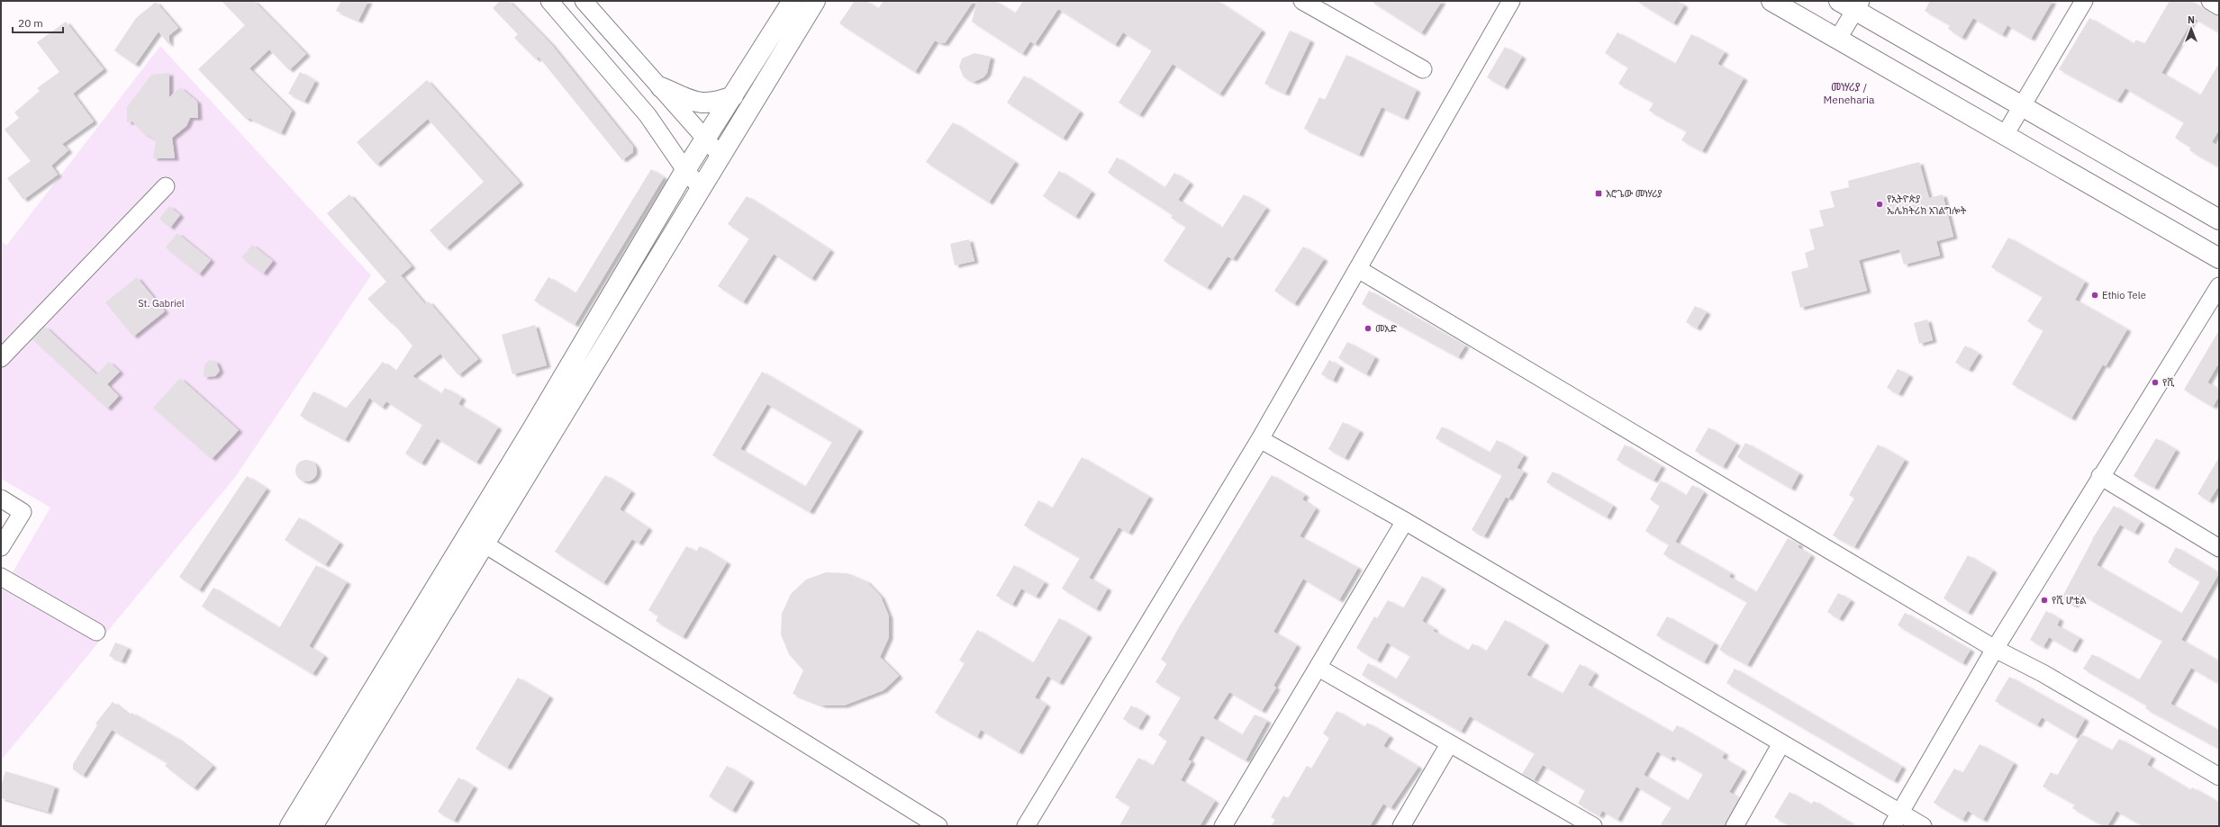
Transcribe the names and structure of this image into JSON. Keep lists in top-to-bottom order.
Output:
{
  "districts": ["መነሃሪያ / Meneharia"],
  "parks": ["St. Gabriel"],
  "places": {
    "transit": ["አሮጌው መነሃሪያ"],
    "other": [
      "የኢትዮጵያ ኤሌክትሪክ አገልግሎት",
      "Ethio Tele",
      "መአድ",
      "የሺ",
      "የሺ ሆቴል"
    ]
  },
  "scale_bar": "20 m",
  "north": "top"
}
